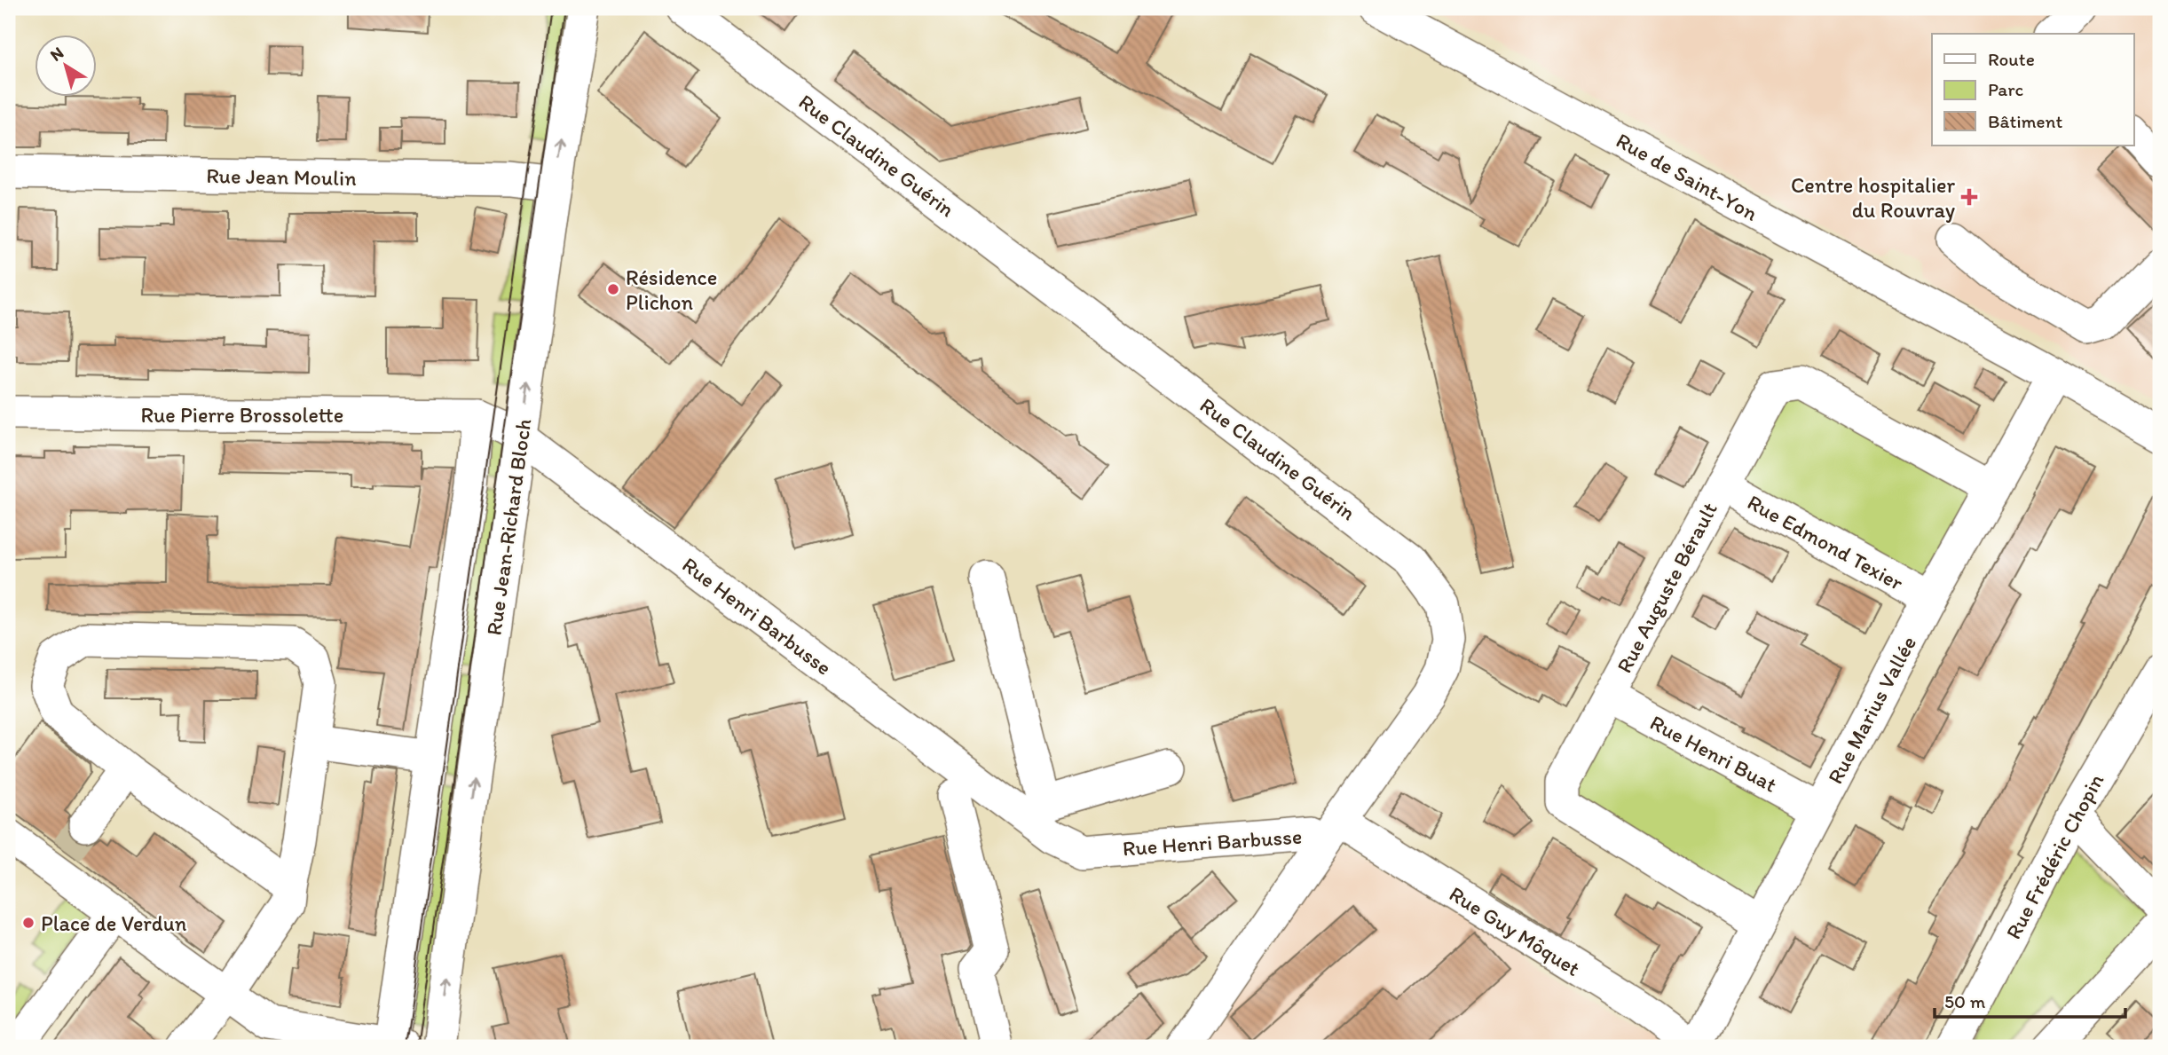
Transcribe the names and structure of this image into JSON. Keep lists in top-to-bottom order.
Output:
{
  "streets": {
    "street": [
      "Rue Claudine Guérin",
      "Rue Jean Moulin",
      "Rue de Saint-Yon",
      "Rue Pierre Brossolette",
      "Rue Jean-Richard Bloch",
      "Rue Edmond Texier",
      "Rue Auguste Bérault",
      "Rue Henri Barbusse",
      "Rue Marius Vallée",
      "Rue Henri Buat",
      "Rue Frédéric Chopin",
      "Rue Guy Môquet"
    ]
  },
  "crossings": [
    ["Rue Claudine Guérin", "Rue Henri Barbusse"],
    ["Rue Claudine Guérin", "Rue Guy Môquet"],
    ["Rue Jean Moulin", "Rue Jean-Richard Bloch"],
    ["Rue de Saint-Yon", "Rue Marius Vallée"],
    ["Rue Pierre Brossolette", "Rue Jean-Richard Bloch"],
    ["Rue Pierre Brossolette", "Rue Henri Barbusse"],
    ["Rue Jean-Richard Bloch", "Rue Henri Barbusse"],
    ["Rue Edmond Texier", "Rue Auguste Bérault"],
    ["Rue Edmond Texier", "Rue Marius Vallée"],
    ["Rue Auguste Bérault", "Rue Marius Vallée"],
    ["Rue Auguste Bérault", "Rue Henri Buat"],
    ["Rue Henri Barbusse", "Rue Guy Môquet"],
    ["Rue Marius Vallée", "Rue Henri Buat"]
  ],
  "places": {
    "health": ["Centre hospitalier du Rouvray"],
    "other": ["Résidence Plichon", "Place de Verdun"]
  },
  "legend": ["Route", "Parc", "Bâtiment"],
  "scale_bar": "50 m",
  "north": "top left"
}
